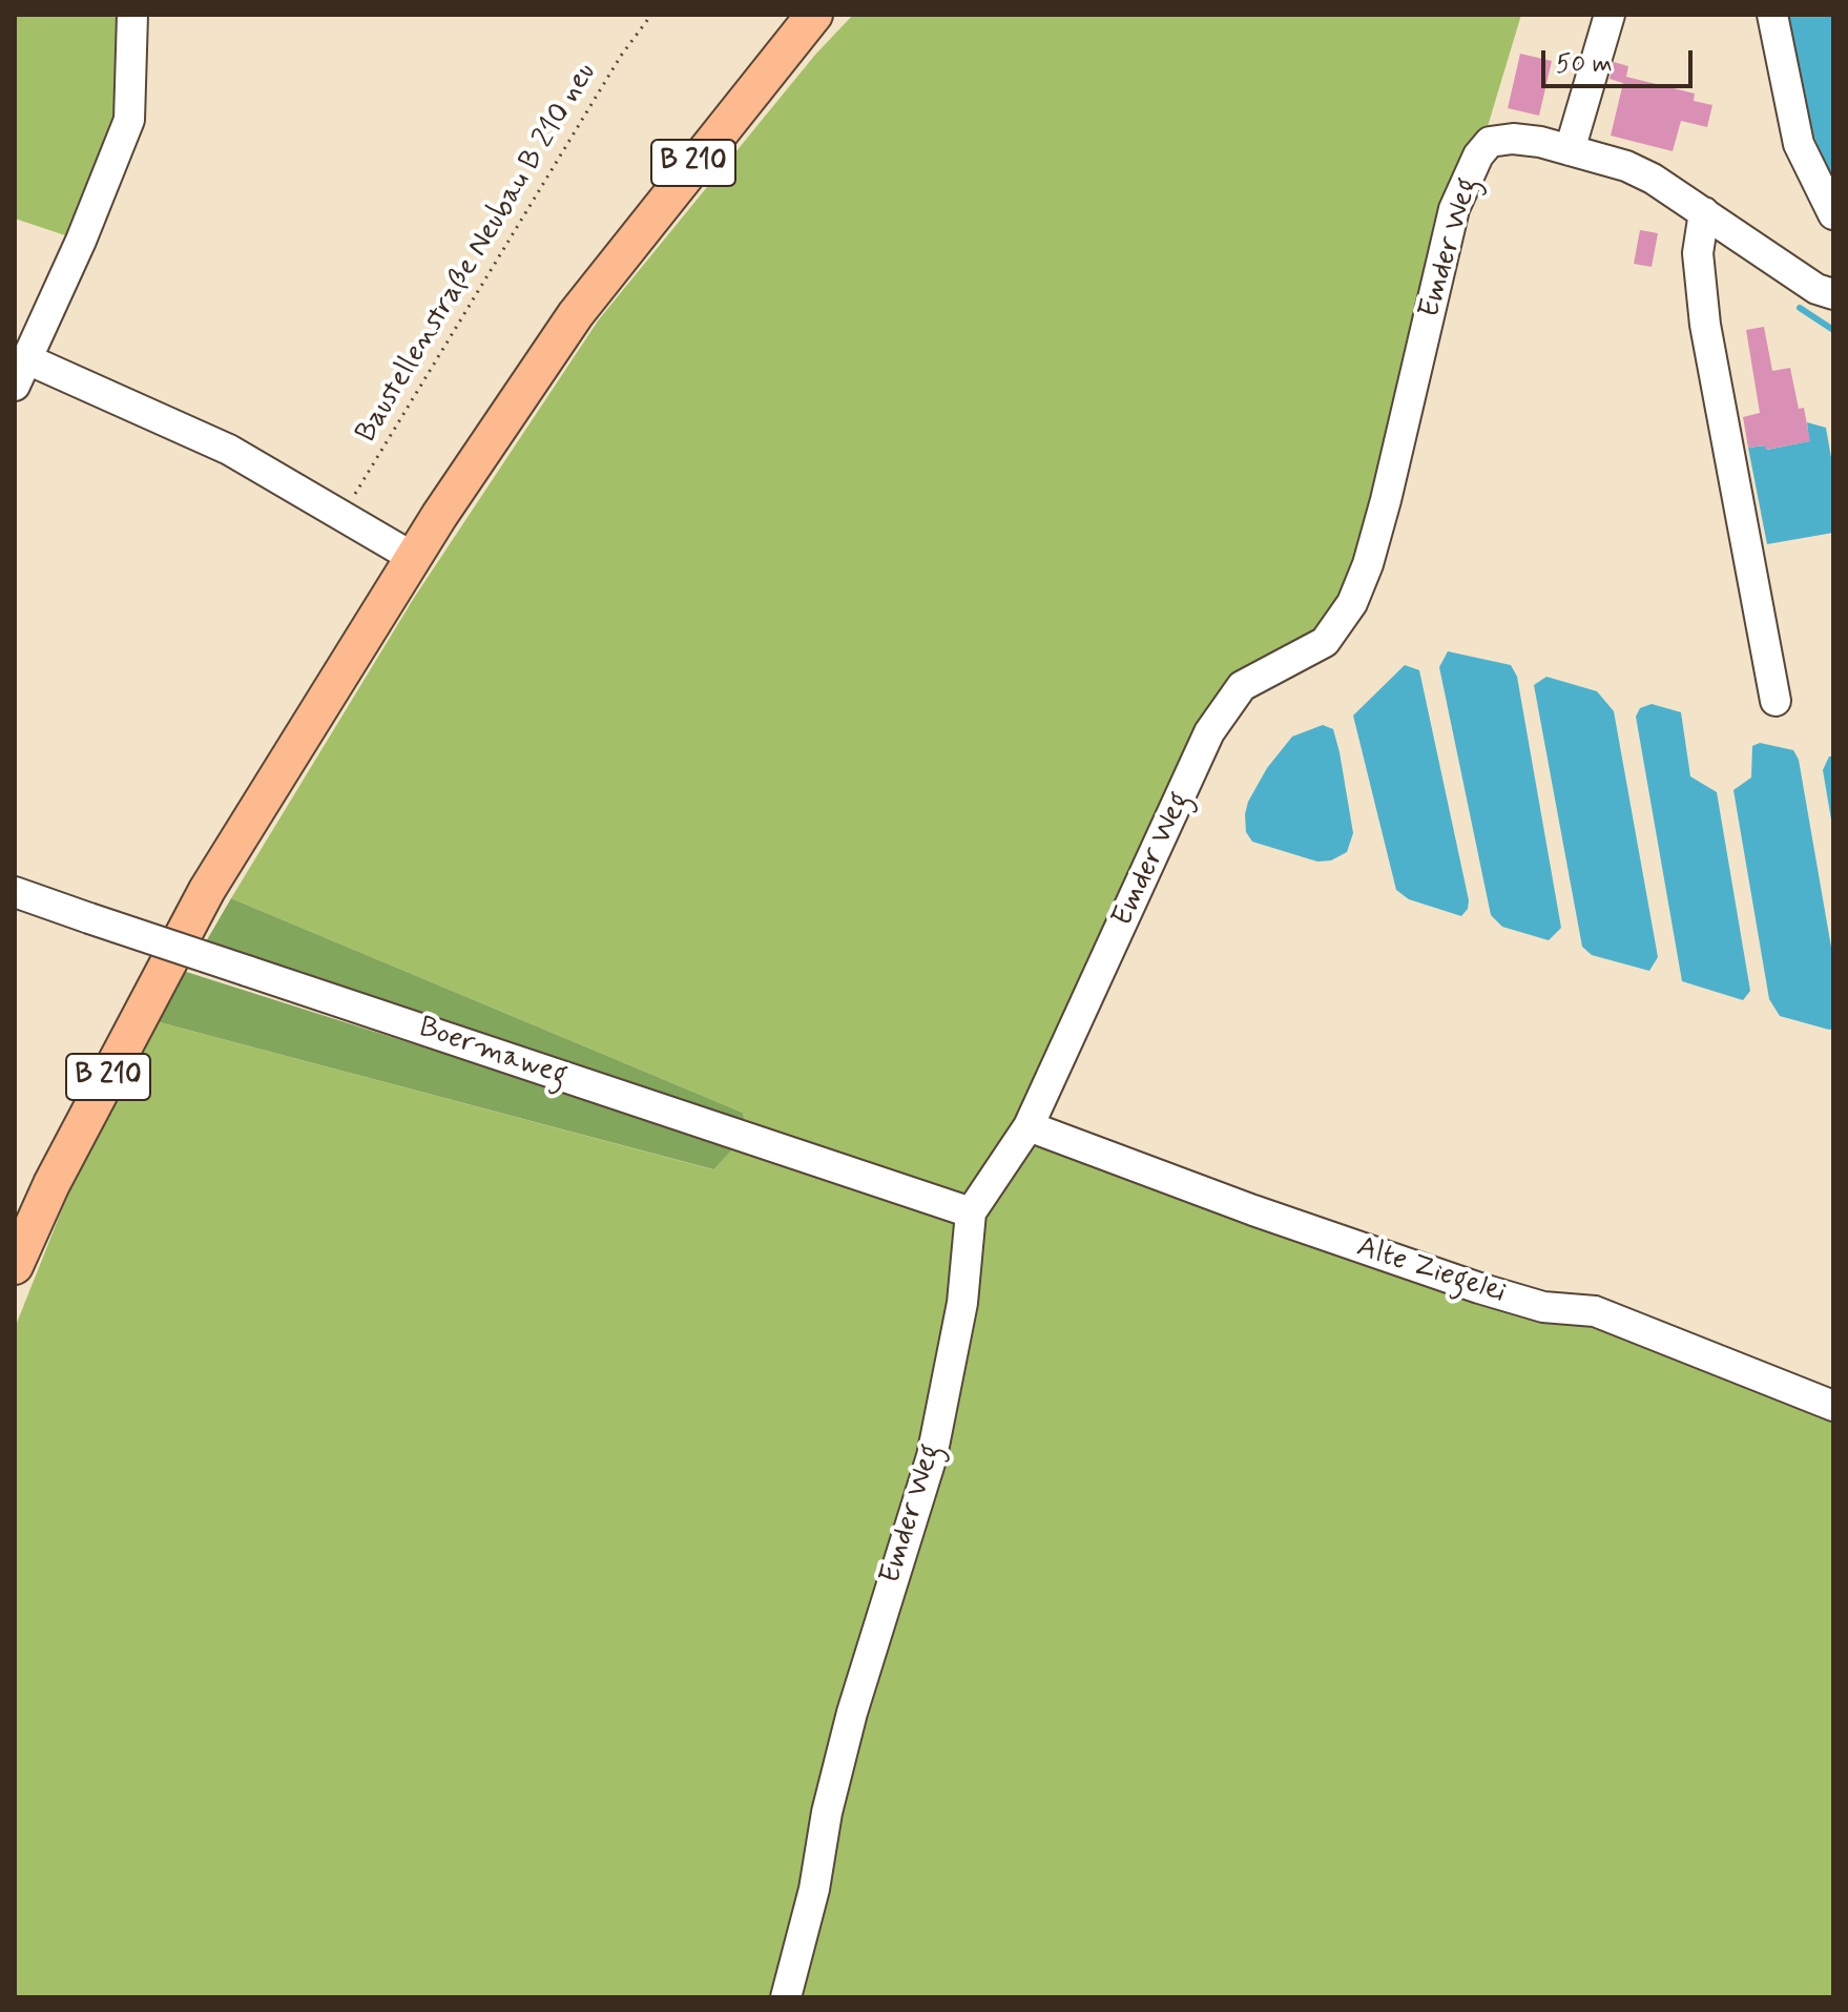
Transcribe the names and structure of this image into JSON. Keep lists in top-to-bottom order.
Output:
{
  "streets": {
    "main road": ["B 210"],
    "street": ["Emder Weg", "Boermaweg", "Alte Ziegelei"],
    "path": ["Baustellenstraße Neubau B 210 neu"]
  },
  "crossings": [
    ["Emder Weg", "Boermaweg"],
    ["Emder Weg", "Alte Ziegelei"]
  ],
  "scale_bar": "50 m"
}
